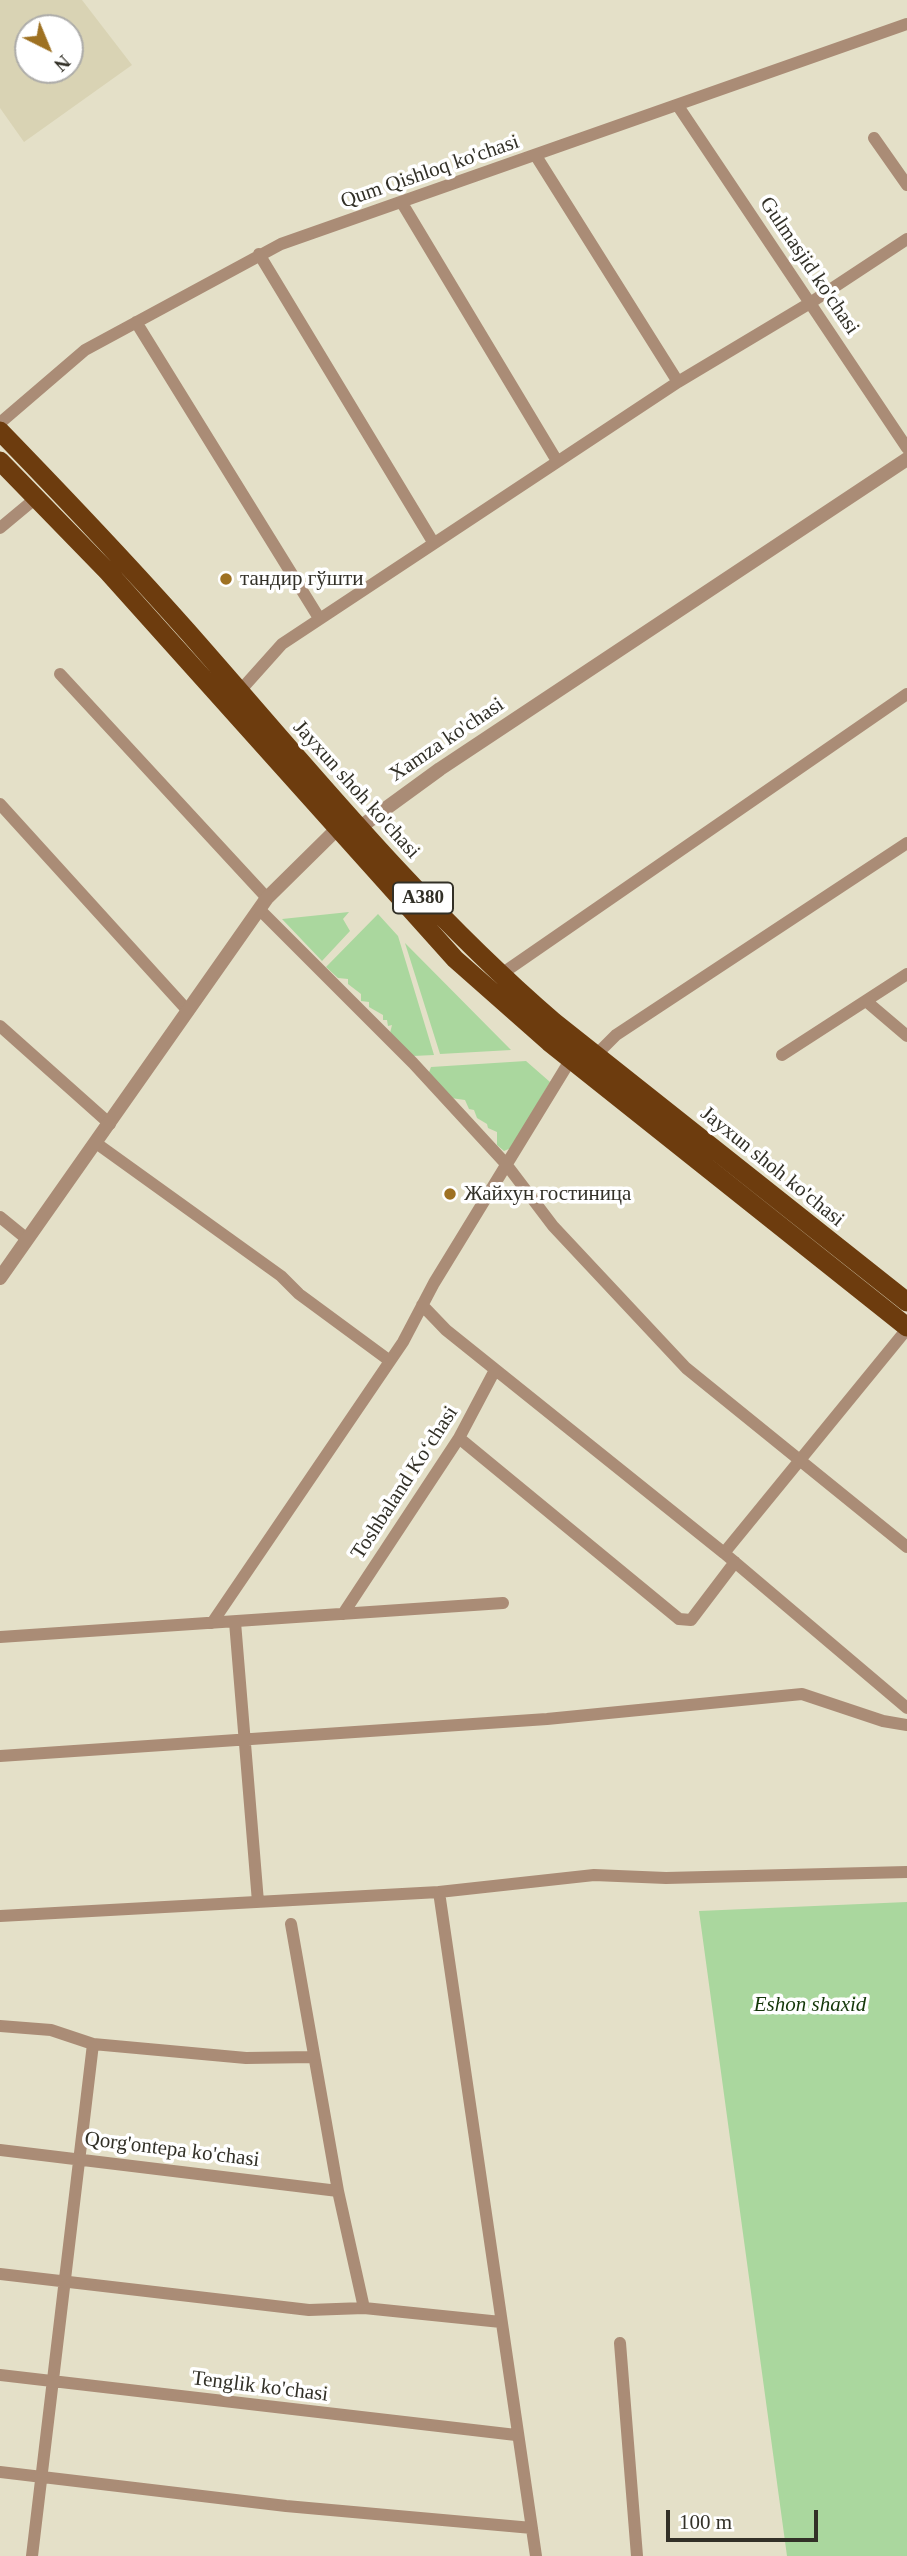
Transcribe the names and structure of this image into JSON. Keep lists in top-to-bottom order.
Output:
{
  "streets": {
    "highway": ["Jayxun shoh ko'chasi", "A380"],
    "street": [
      "Qum Qishloq ko'chasi",
      "Gulmasjid ko'chasi",
      "Xamza ko'chasi",
      "Toshbaland Koʻchasi",
      "Qorg'ontepa ko'chasi",
      "Tenglik ko'chasi"
    ]
  },
  "crossings": [
    ["Qum Qishloq ko'chasi", "Gulmasjid ko'chasi"],
    ["Xamza ko'chasi", "Jayxun shoh ko'chasi"]
  ],
  "parks": ["Eshon shaxid"],
  "places": ["тандир гўшти", "Жайхун гостиница"],
  "scale_bar": "100 m",
  "north": "bottom right"
}
